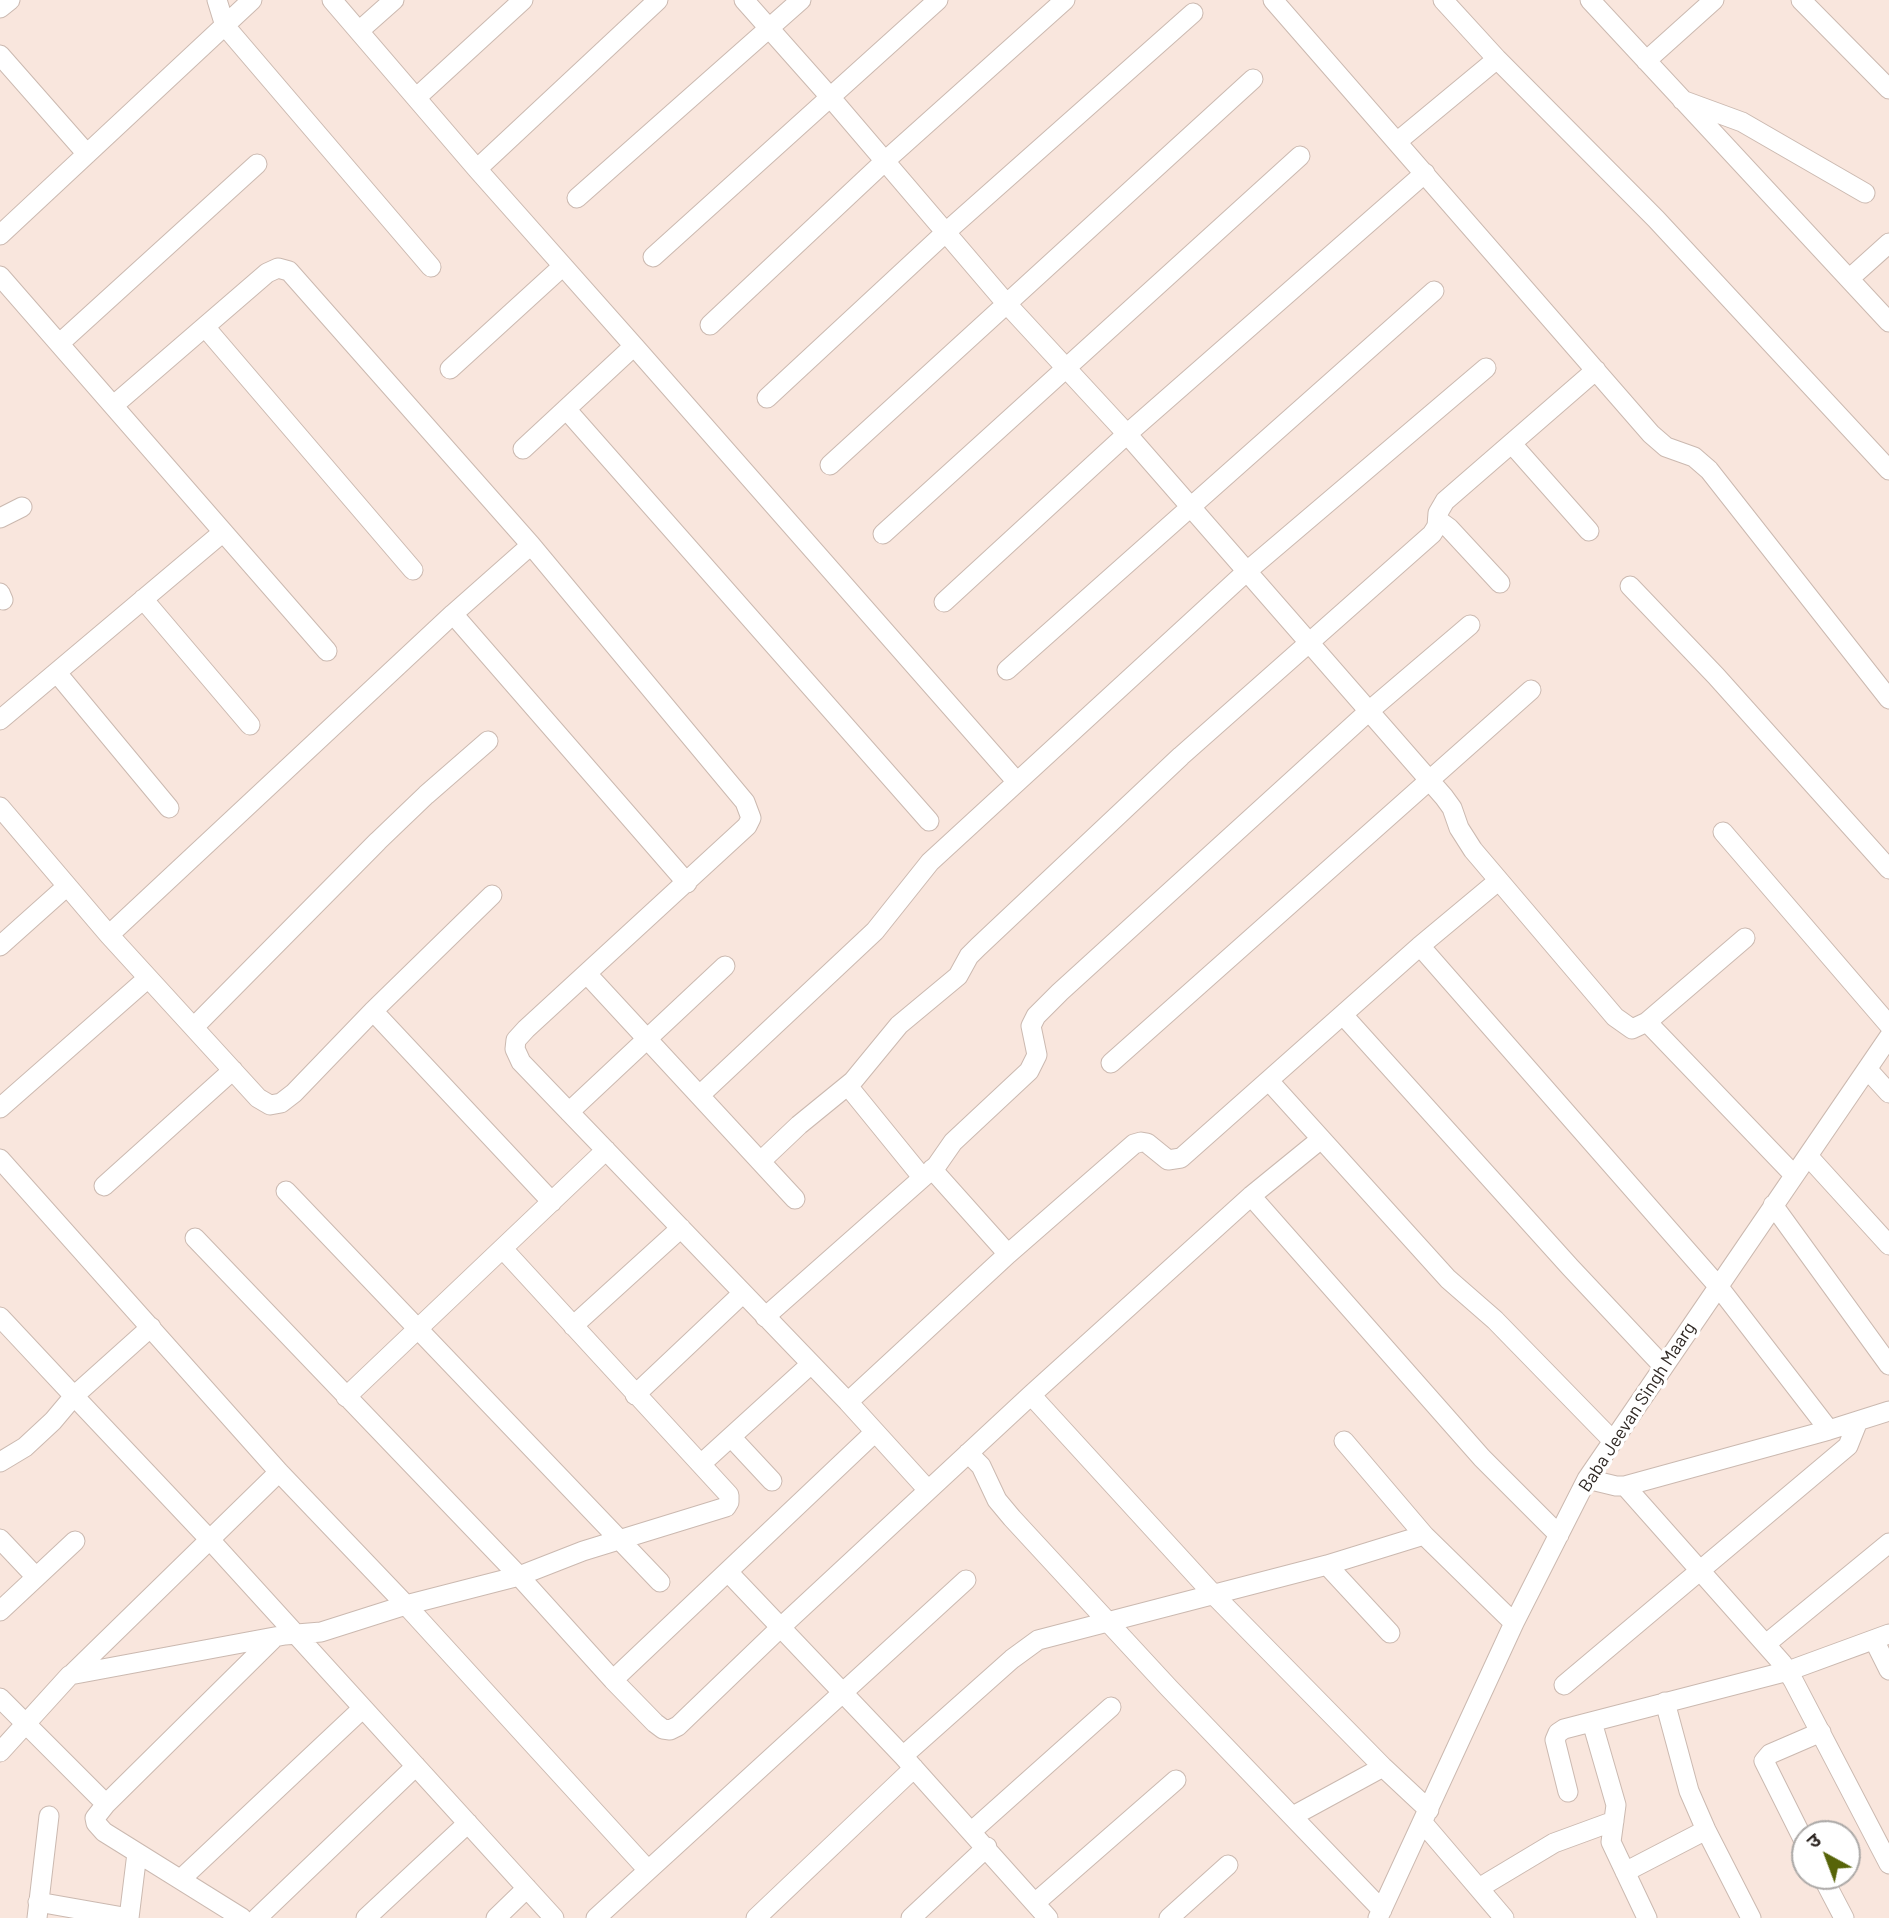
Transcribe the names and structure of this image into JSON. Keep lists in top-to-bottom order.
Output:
{
  "streets": {
    "street": ["Baba Jeevan Singh Maarg"]
  },
  "north": "top left"
}
